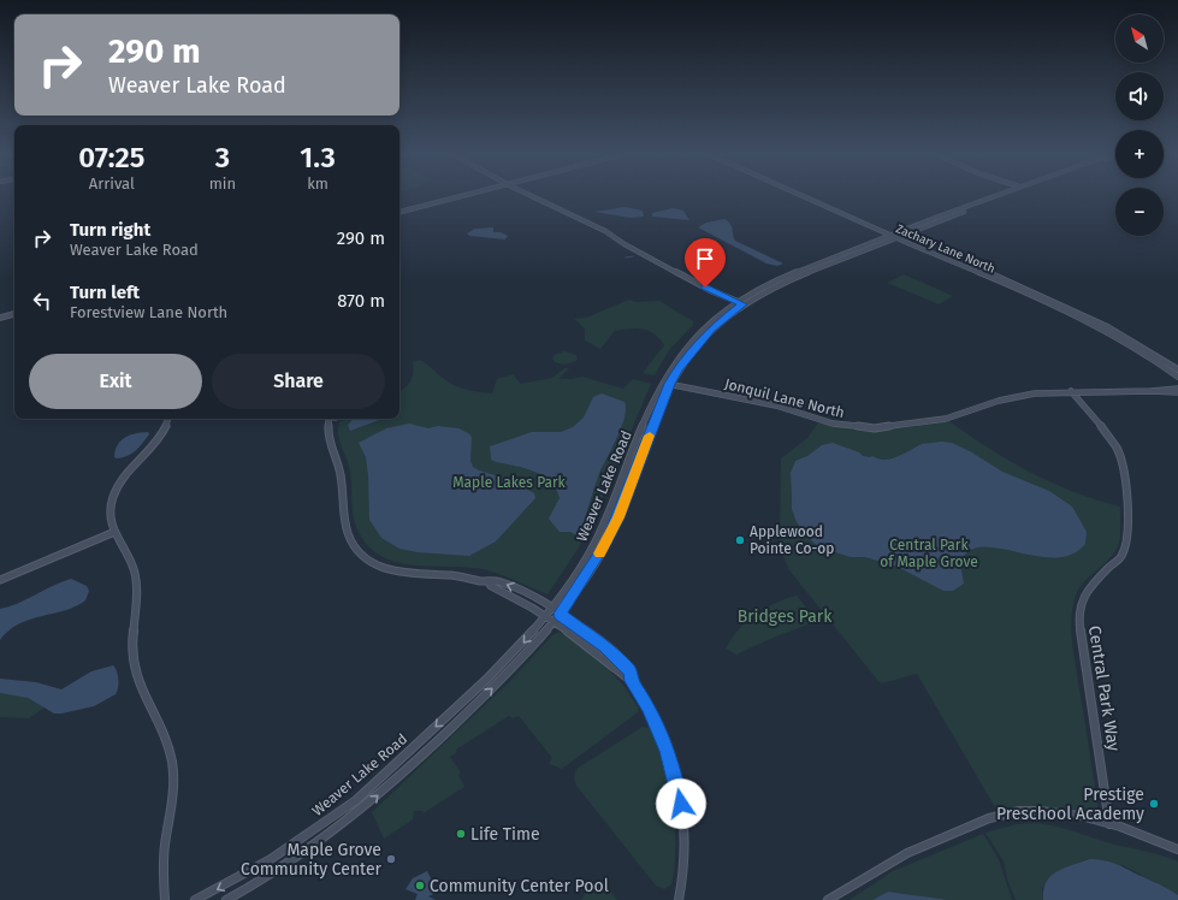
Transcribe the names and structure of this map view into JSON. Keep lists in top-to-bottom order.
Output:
{
  "streets": {
    "main road": [
      "Zachary Lane North",
      "Jonquil Lane North",
      "Weaver Lake Road",
      "Central Park Way"
    ]
  },
  "crossings": [
    ["Zachary Lane North", "Weaver Lake Road"],
    ["Jonquil Lane North", "Weaver Lake Road"],
    ["Jonquil Lane North", "Central Park Way"]
  ],
  "parks": ["Maple Lakes Park", "Central Park of Maple Grove", "Bridges Park"],
  "places": [
    "Applewood Pointe Co-op",
    "Prestige Preschool Academy",
    "Life Time",
    "Maple Grove Community Center",
    "Community Center Pool"
  ],
  "north": "top left",
  "page": {
    "map_buttons": ["+", "−"],
    "turn": ["290 m", "Weaver Lake Road"],
    "eta": [
      "07:25",
      "Arrival",
      "3",
      "min",
      "1.3",
      "km"
    ],
    "list": [
      {
        "name": "Turn right",
        "note": "Weaver Lake Road",
        "value": "290 m"
      },
      {
        "name": "Turn left",
        "note": "Forestview Lane North",
        "value": "870 m"
      }
    ],
    "buttons": ["Exit", "Share"]
  }
}
